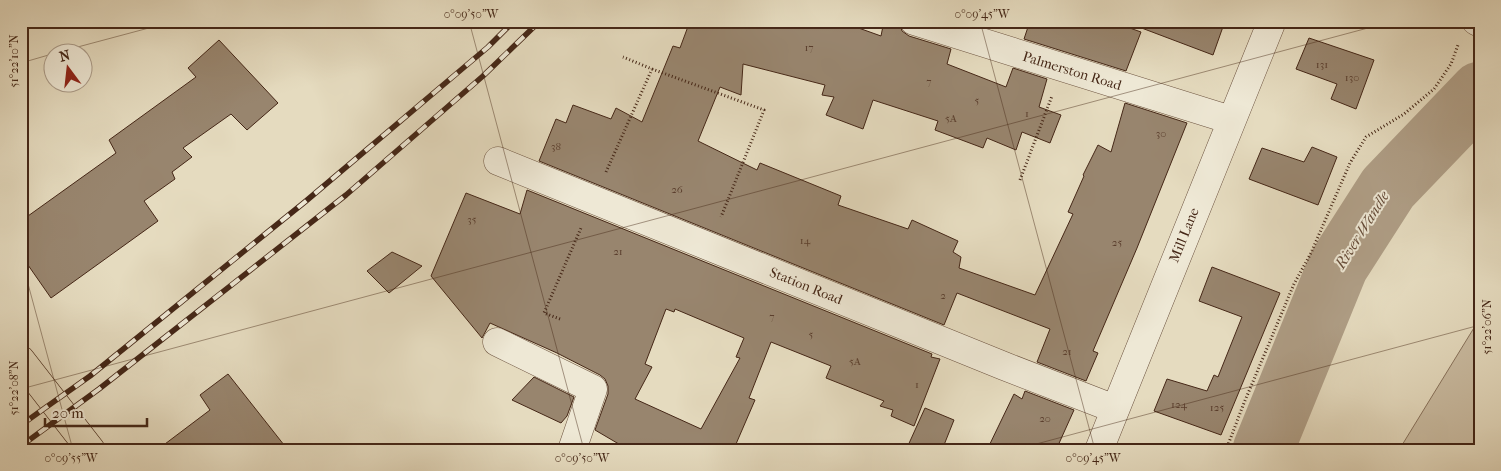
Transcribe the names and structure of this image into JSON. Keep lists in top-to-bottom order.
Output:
{
  "streets": {
    "street": ["Palmerston Road", "Mill Lane", "Station Road"]
  },
  "crossings": [
    ["Palmerston Road", "Mill Lane"],
    ["Mill Lane", "Station Road"]
  ],
  "water": ["River Wandle"],
  "house_numbers": [
    "17",
    "131",
    "130",
    "7",
    "5",
    "1",
    "5A",
    "30",
    "38",
    "26",
    "35",
    "14",
    "25",
    "21",
    "2",
    "7",
    "5",
    "21",
    "5A",
    "1",
    "124",
    "125",
    "20"
  ],
  "scale_bar": "20 m",
  "north": "top",
  "coordinates": [
    "0°09'50\"W",
    "0°09'45\"W",
    "51°22'10\"N",
    "51°22'06\"N",
    "51°22'08\"N",
    "0°09'55\"W"
  ]
}
